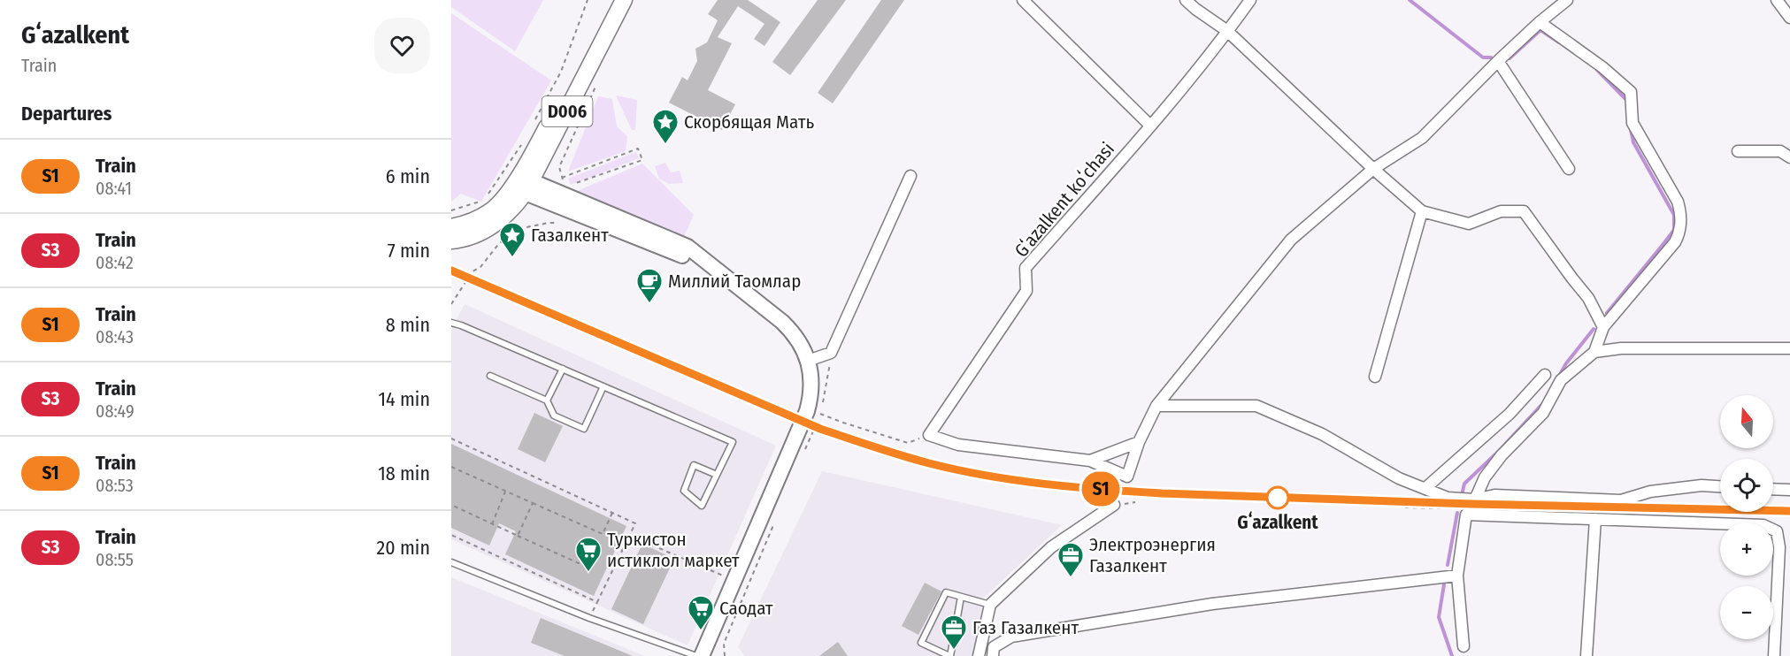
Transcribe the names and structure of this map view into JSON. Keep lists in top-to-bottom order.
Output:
{
  "streets": {
    "main road": ["D006"],
    "street": ["Gʻazalkent koʻchasi"]
  },
  "places": {
    "place": ["Скорбящая Мать", "Газалкент"],
    "cafe": ["Миллий Таомлар"],
    "other": ["Gʻazalkent"],
    "supermarket": ["Туркистон истиклол маркет", "Саодат"],
    "office": ["Электроэнергия Газалкент", "Газ Газалкент"]
  },
  "north": "top",
  "page": {
    "heading": [
      ["Gʻazalkent", "Train"],
      "Departures"
    ],
    "on_map": "S1",
    "list": [
      {
        "mark": "S1",
        "name": "Train",
        "note": "08:41",
        "value": "6 min"
      },
      {
        "mark": "S3",
        "name": "Train",
        "note": "08:42",
        "value": "7 min"
      },
      {
        "mark": "S1",
        "name": "Train",
        "note": "08:43",
        "value": "8 min"
      },
      {
        "mark": "S3",
        "name": "Train",
        "note": "08:49",
        "value": "14 min"
      },
      {
        "mark": "S1",
        "name": "Train",
        "note": "08:53",
        "value": "18 min"
      },
      {
        "mark": "S3",
        "name": "Train",
        "note": "08:55",
        "value": "20 min"
      }
    ],
    "map_buttons": ["+", "−"]
  }
}
